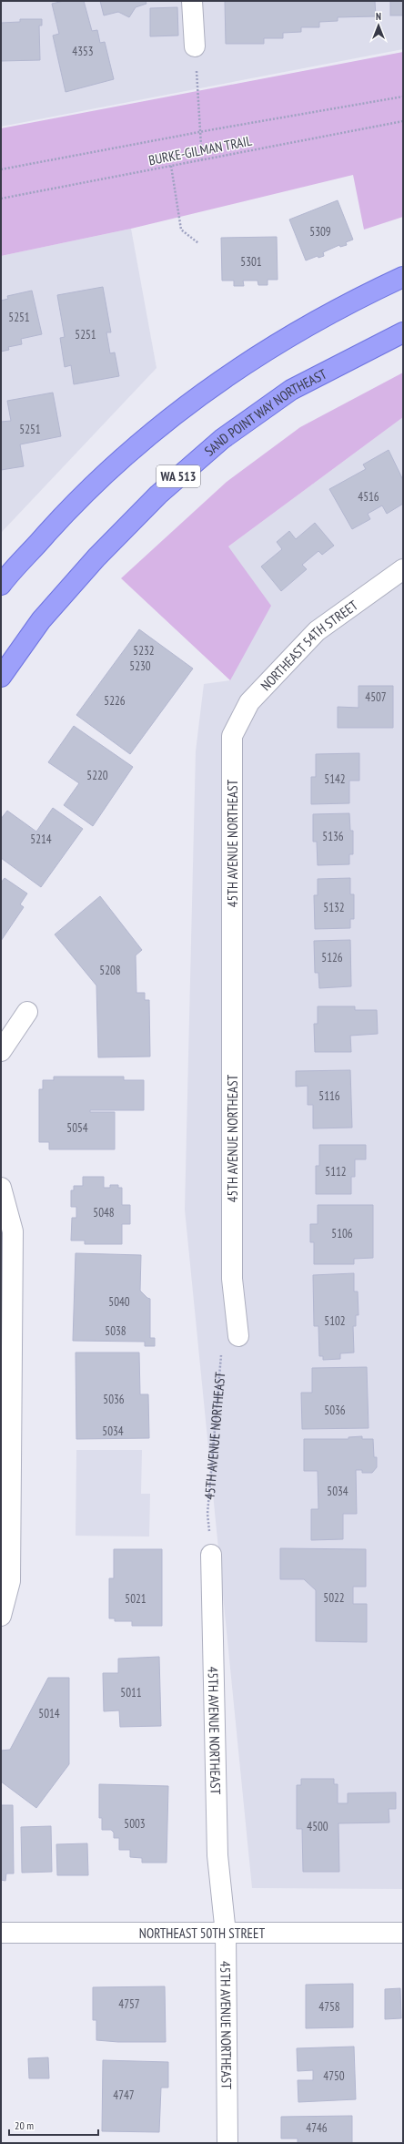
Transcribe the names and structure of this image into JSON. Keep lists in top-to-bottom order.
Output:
{
  "streets": {
    "main road": ["SAND POINT WAY NORTHEAST", "WA 513"],
    "street": ["NORTHEAST 54TH STREET", "45TH AVENUE NORTHEAST", "NORTHEAST 50TH STREET"],
    "path": ["BURKE-GILMAN TRAIL"]
  },
  "crossings": [
    ["NORTHEAST 54TH STREET", "45TH AVENUE NORTHEAST"],
    ["45TH AVENUE NORTHEAST", "NORTHEAST 50TH STREET"]
  ],
  "house_numbers": [
    "4353",
    "5309",
    "5301",
    "5251",
    "5251",
    "5251",
    "4516",
    "5232",
    "5230",
    "4507",
    "5226",
    "5220",
    "5142",
    "5136",
    "5214",
    "5132",
    "5126",
    "5208",
    "5116",
    "5054",
    "5112",
    "5048",
    "5106",
    "5040",
    "5102",
    "5038",
    "5036",
    "5036",
    "5034",
    "5034",
    "5022",
    "5021",
    "5011",
    "5014",
    "5003",
    "4500",
    "4757",
    "4758",
    "4750",
    "4747",
    "4746"
  ],
  "scale_bar": "20 m",
  "north": "top"
}
